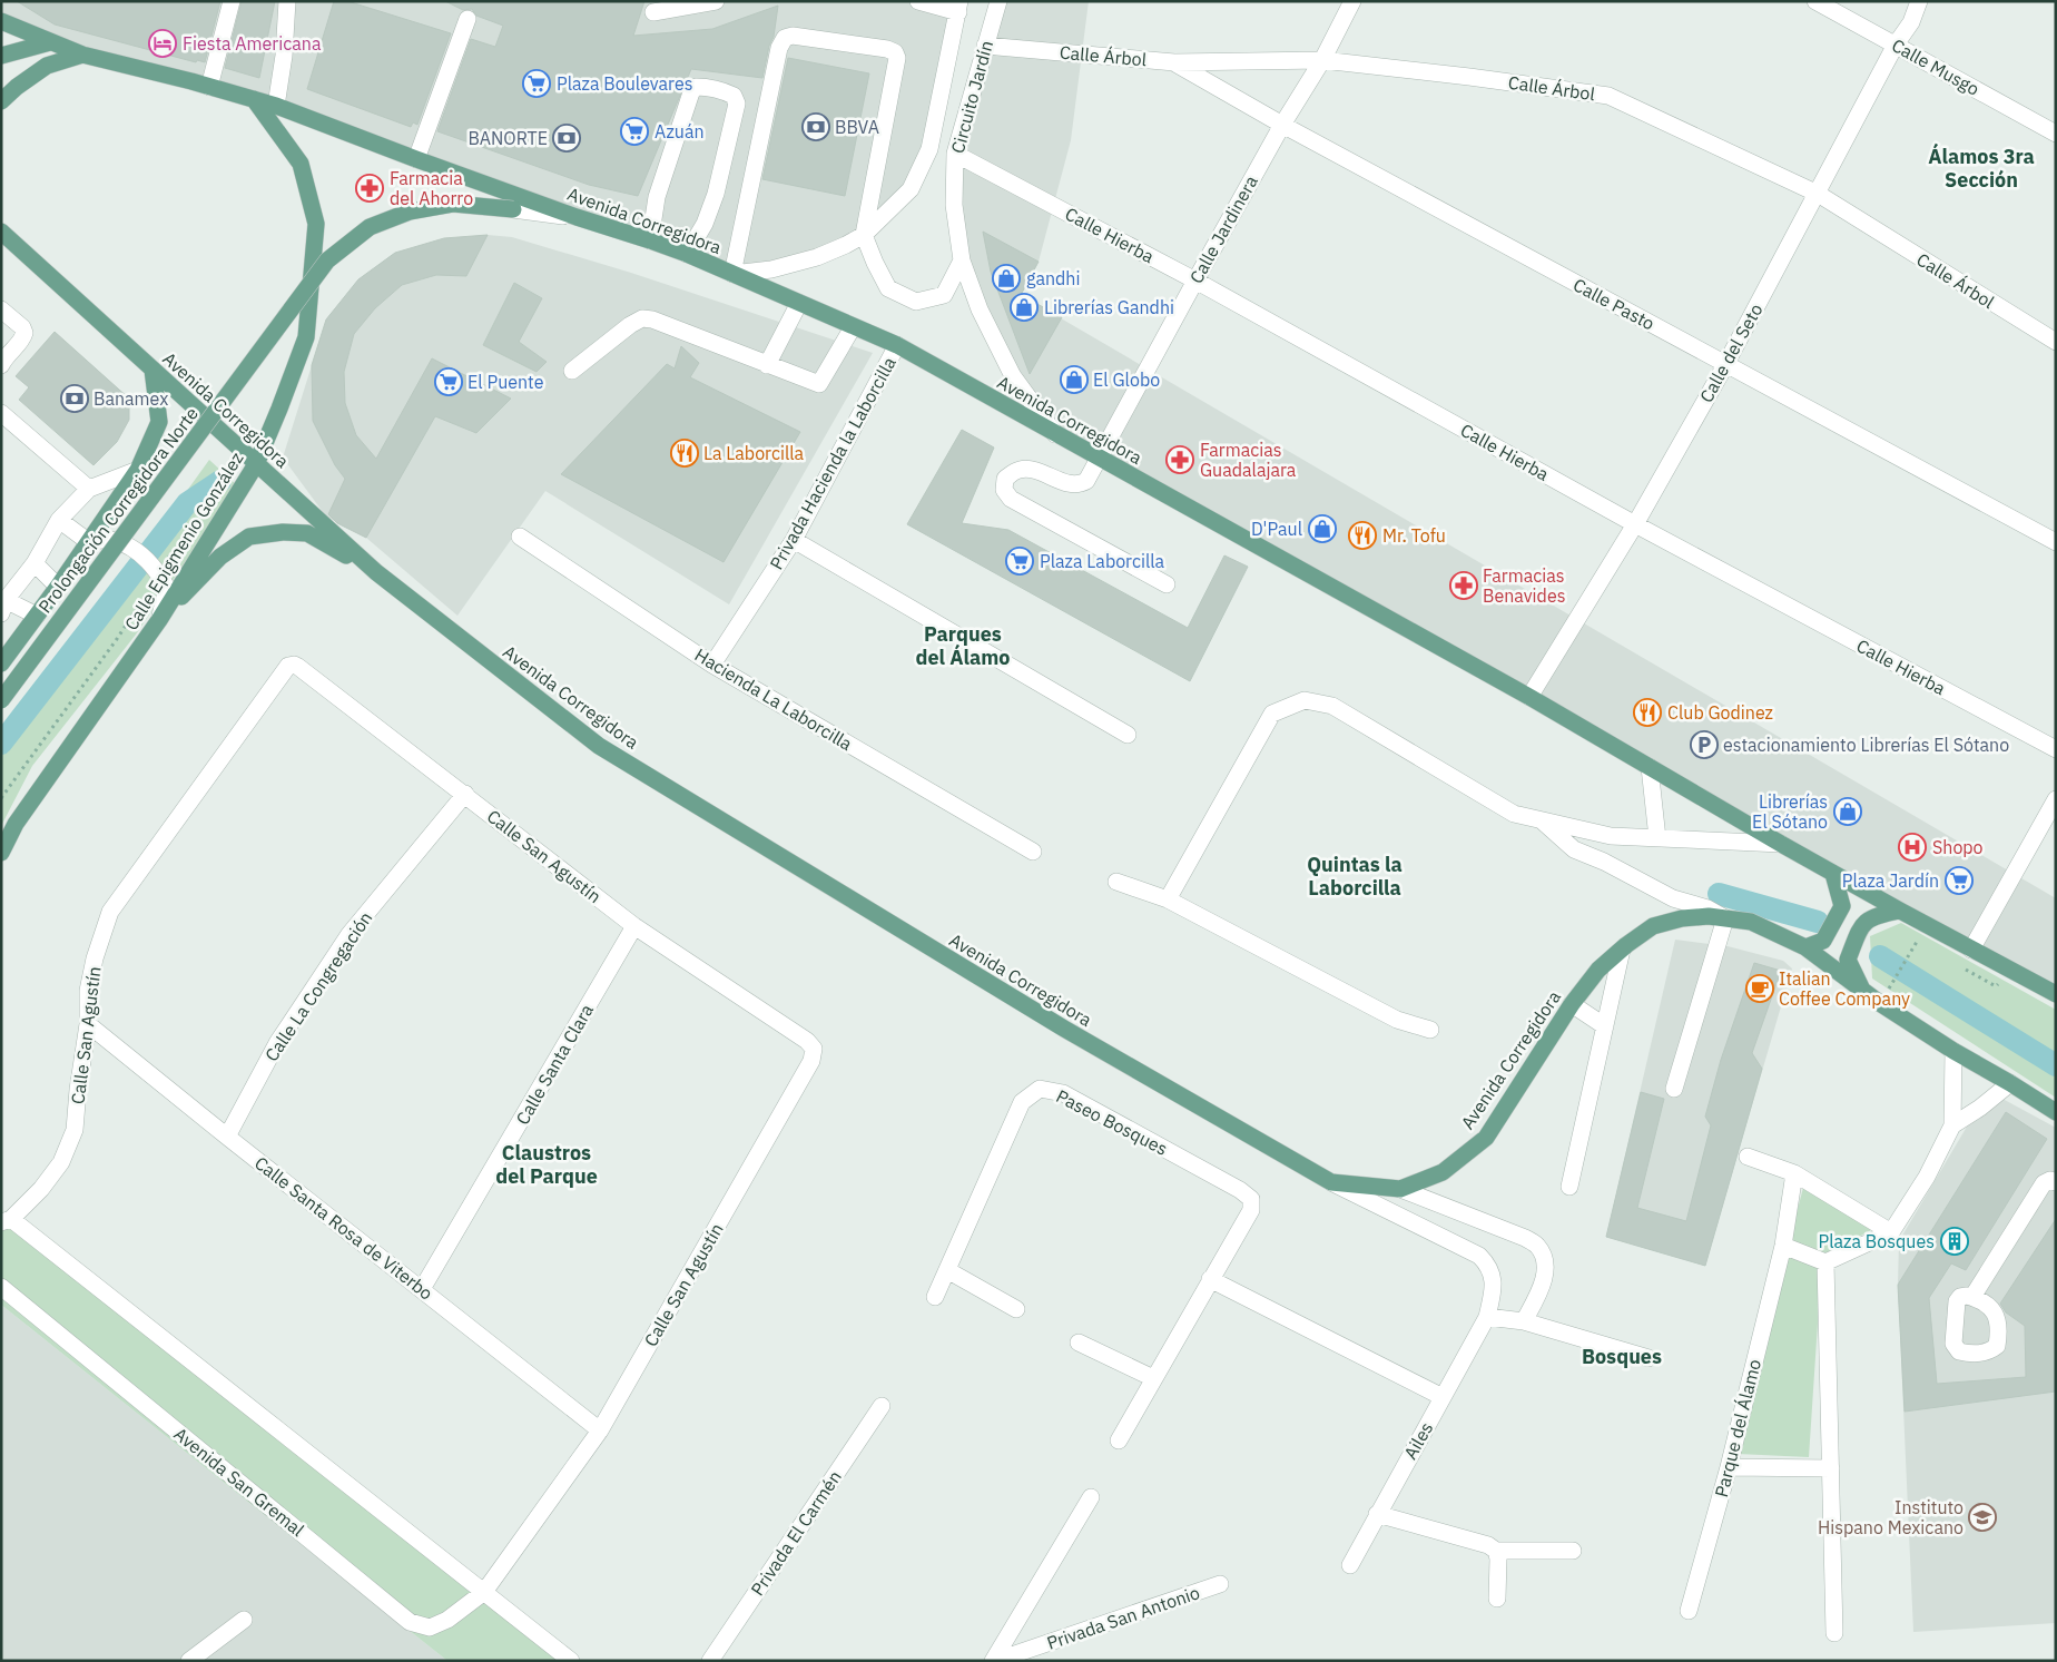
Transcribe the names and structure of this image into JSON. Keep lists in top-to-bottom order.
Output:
{
  "streets": {
    "main road": ["Avenida Corregidora", "Prolongación Corregidora Norte", "Calle Epigmenio González"],
    "street": [
      "Calle Árbol",
      "Calle Musgo",
      "Circuito Jardín",
      "Calle Jardinera",
      "Calle Hierba",
      "Calle Pasto",
      "Calle del Seto",
      "Privada Hacienda la Laborcilla",
      "Hacienda La Laborcilla",
      "Calle San Agustín",
      "Calle La Congregación",
      "Calle Santa Clara",
      "Paseo Bosques",
      "Calle Santa Rosa de Viterbo",
      "Parque del Álamo",
      "Ailes",
      "Avenida San Gremal",
      "Privada El Carmén",
      "Privada San Antonio"
    ]
  },
  "crossings": [
    ["Calle Árbol", "Circuito Jardín"],
    ["Calle Árbol", "Calle Jardinera"],
    ["Calle Árbol", "Calle Pasto"],
    ["Calle Árbol", "Calle del Seto"],
    ["Calle Musgo", "Calle del Seto"],
    ["Circuito Jardín", "Avenida Corregidora"],
    ["Circuito Jardín", "Calle Hierba"],
    ["Avenida Corregidora", "Calle Jardinera"],
    ["Avenida Corregidora", "Calle del Seto"],
    ["Avenida Corregidora", "Privada Hacienda la Laborcilla"],
    ["Avenida Corregidora", "Prolongación Corregidora Norte"],
    ["Avenida Corregidora", "Calle Epigmenio González"],
    ["Avenida Corregidora", "Ailes"],
    ["Calle Jardinera", "Calle Hierba"],
    ["Calle Jardinera", "Calle Pasto"],
    ["Calle Hierba", "Calle del Seto"],
    ["Calle Pasto", "Calle del Seto"],
    ["Privada Hacienda la Laborcilla", "Hacienda La Laborcilla"],
    ["Calle San Agustín", "Calle La Congregación"],
    ["Calle San Agustín", "Calle Santa Clara"],
    ["Calle San Agustín", "Calle Santa Rosa de Viterbo"],
    ["Calle San Agustín", "Avenida San Gremal"],
    ["Calle La Congregación", "Calle Santa Rosa de Viterbo"],
    ["Calle Santa Clara", "Calle Santa Rosa de Viterbo"]
  ],
  "districts": [
    "Álamos 3ra Sección",
    "Parques del Álamo",
    "Quintas la Laborcilla",
    "Claustros del Parque",
    "Bosques"
  ],
  "places": {
    "hotel": ["Fiesta Americana"],
    "supermarket": [
      "Plaza Boulevares",
      "Azuán",
      "El Puente",
      "Plaza Laborcilla",
      "Plaza Jardín"
    ],
    "bank": ["BBVA", "BANORTE", "Banamex"],
    "pharmacy": ["Farmacia del Ahorro", "Farmacias Guadalajara", "Farmacias Benavides"],
    "shop": [
      "gandhi",
      "Librerías Gandhi",
      "El Globo",
      "D'Paul",
      "Librerías El Sótano"
    ],
    "restaurant": ["La Laborcilla", "Mr. Tofu", "Club Godinez"],
    "parking": ["estacionamiento Librerías El Sótano"],
    "hospital": ["Shopo"],
    "cafe": ["Italian Coffee Company"],
    "building": ["Plaza Bosques"],
    "school or university": ["Instituto Hispano Mexicano"]
  }
}
